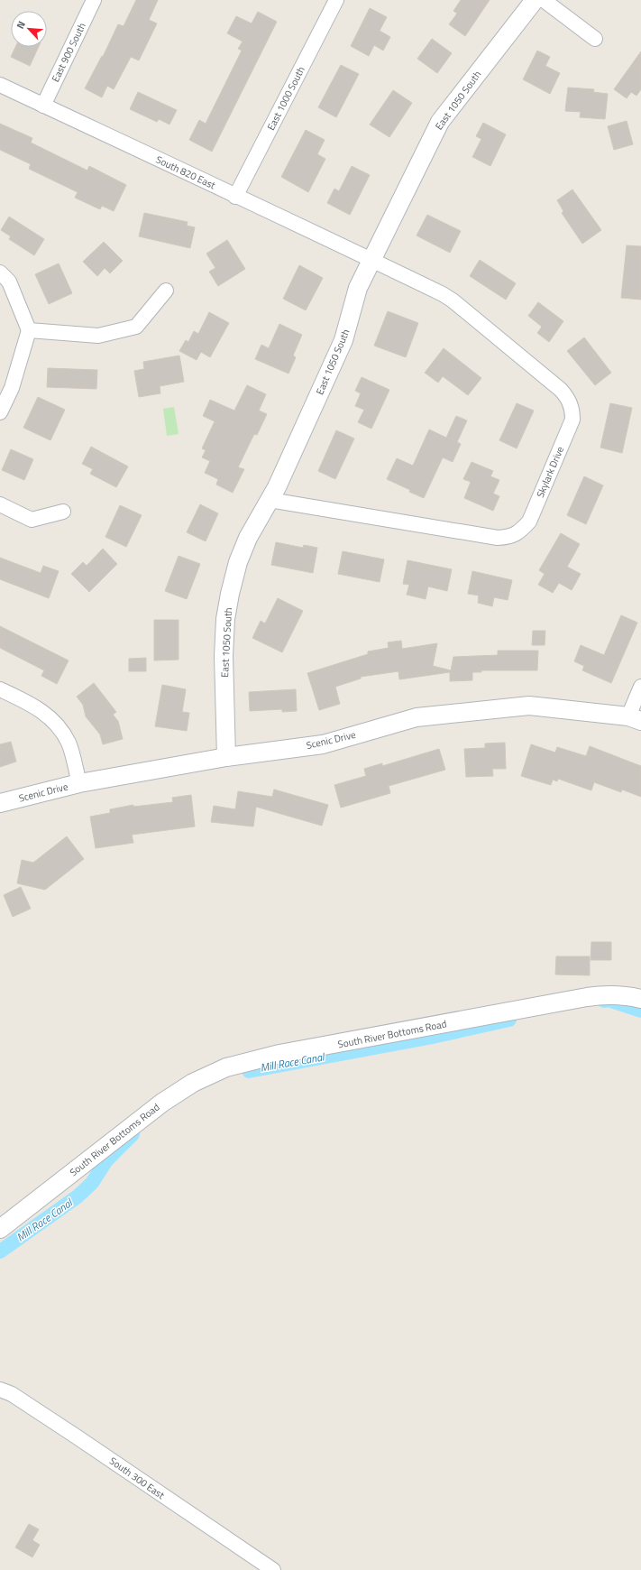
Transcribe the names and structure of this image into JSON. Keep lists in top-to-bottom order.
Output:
{
  "streets": {
    "street": [
      "East 900 South",
      "East 1000 South",
      "East 1050 South",
      "South 820 East",
      "Skylark Drive",
      "Scenic Drive",
      "South River Bottoms Road",
      "South 300 East"
    ]
  },
  "crossings": [
    ["East 900 South", "South 820 East"],
    ["East 1000 South", "South 820 East"],
    ["East 1050 South", "South 820 East"],
    ["East 1050 South", "Skylark Drive"],
    ["East 1050 South", "Scenic Drive"],
    ["South 820 East", "Skylark Drive"]
  ],
  "water": ["Mill Race Canal"],
  "north": "top left"
}
